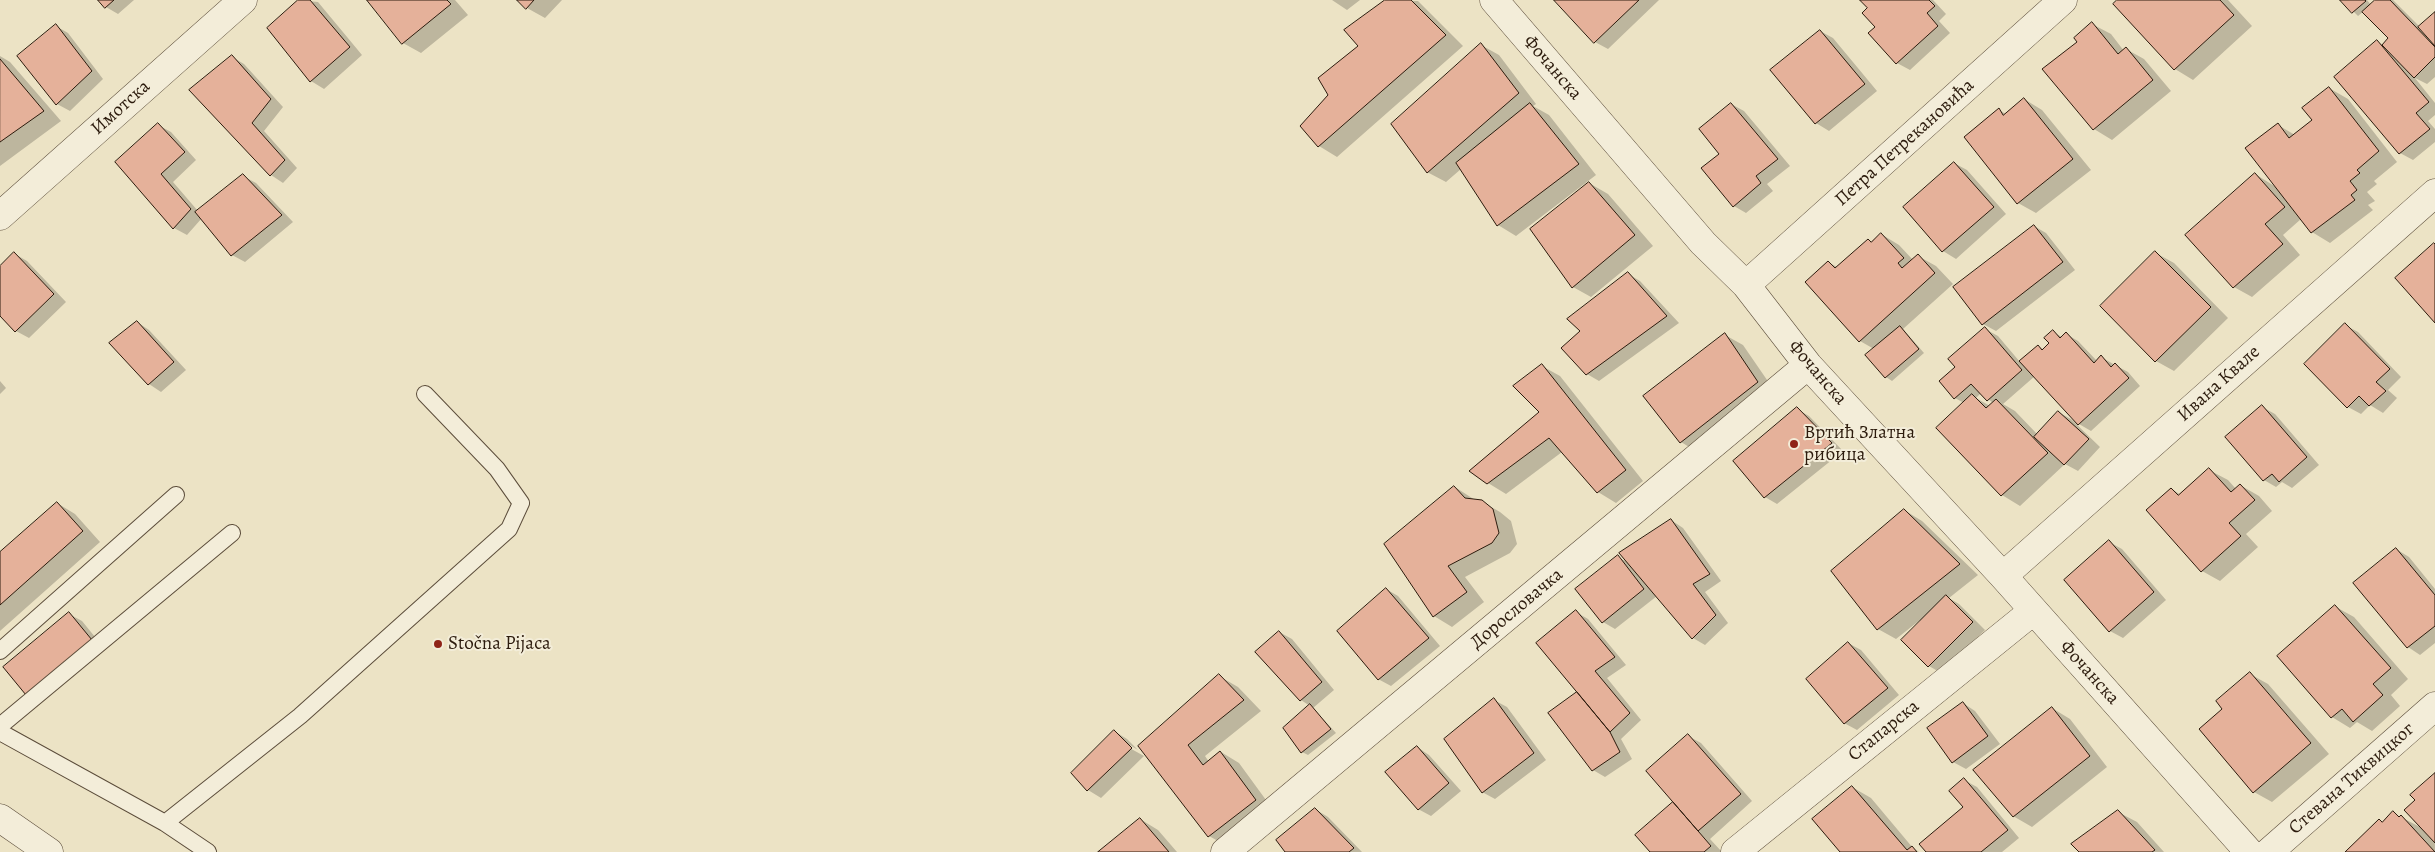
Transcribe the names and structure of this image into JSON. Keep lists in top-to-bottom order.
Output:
{
  "streets": {
    "street": [
      "Фочанска",
      "Имотска",
      "Петра Петрекановића",
      "Ивана Квале",
      "Дорословачка",
      "Стапарска",
      "Стевана Тиквицког"
    ]
  },
  "crossings": [
    ["Фочанска", "Петра Петрекановића"],
    ["Фочанска", "Ивана Квале"],
    ["Фочанска", "Дорословачка"],
    ["Фочанска", "Стапарска"]
  ],
  "places": ["Вртић Златна рибица", "Stočna Pijaca"]
}
